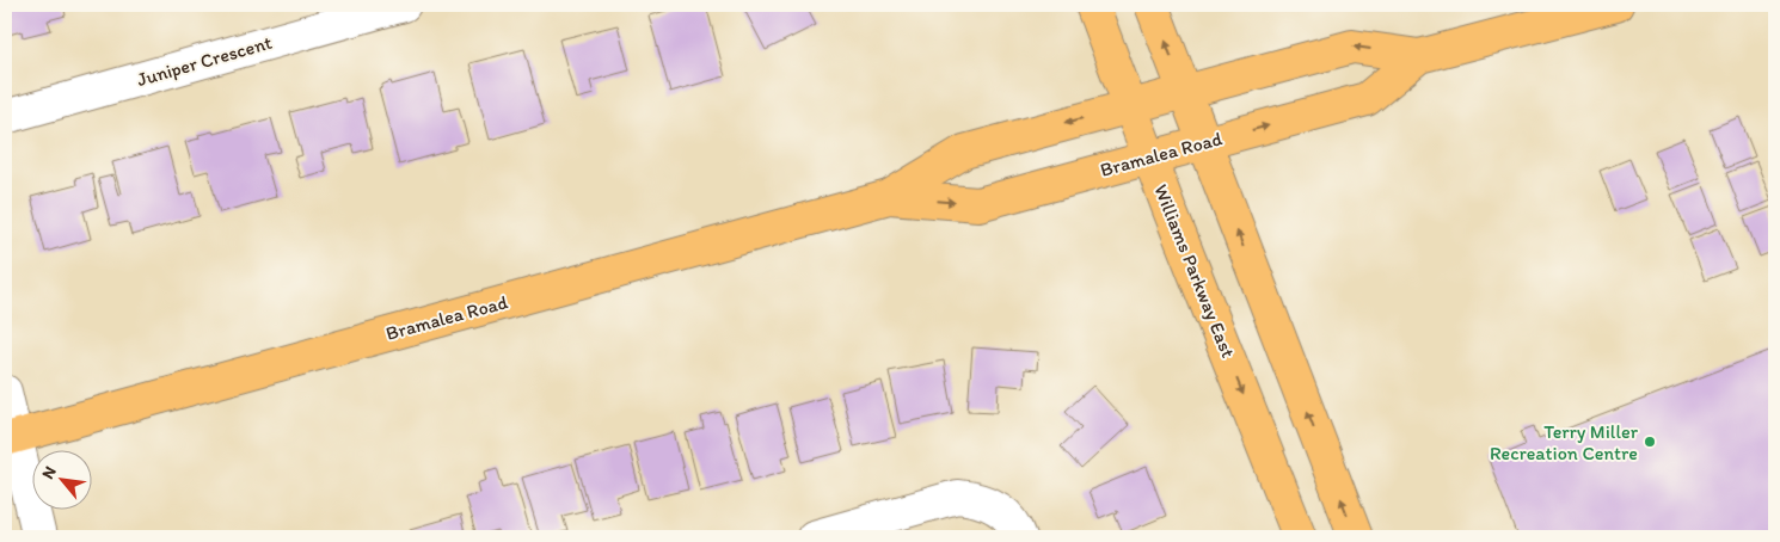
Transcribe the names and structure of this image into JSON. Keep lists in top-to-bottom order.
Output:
{
  "streets": {
    "main road": ["Bramalea Road", "Williams Parkway East"],
    "street": ["Juniper Crescent"]
  },
  "crossings": [
    ["Bramalea Road", "Williams Parkway East"]
  ],
  "places": ["Terry Miller Recreation Centre"],
  "north": "top left"
}
